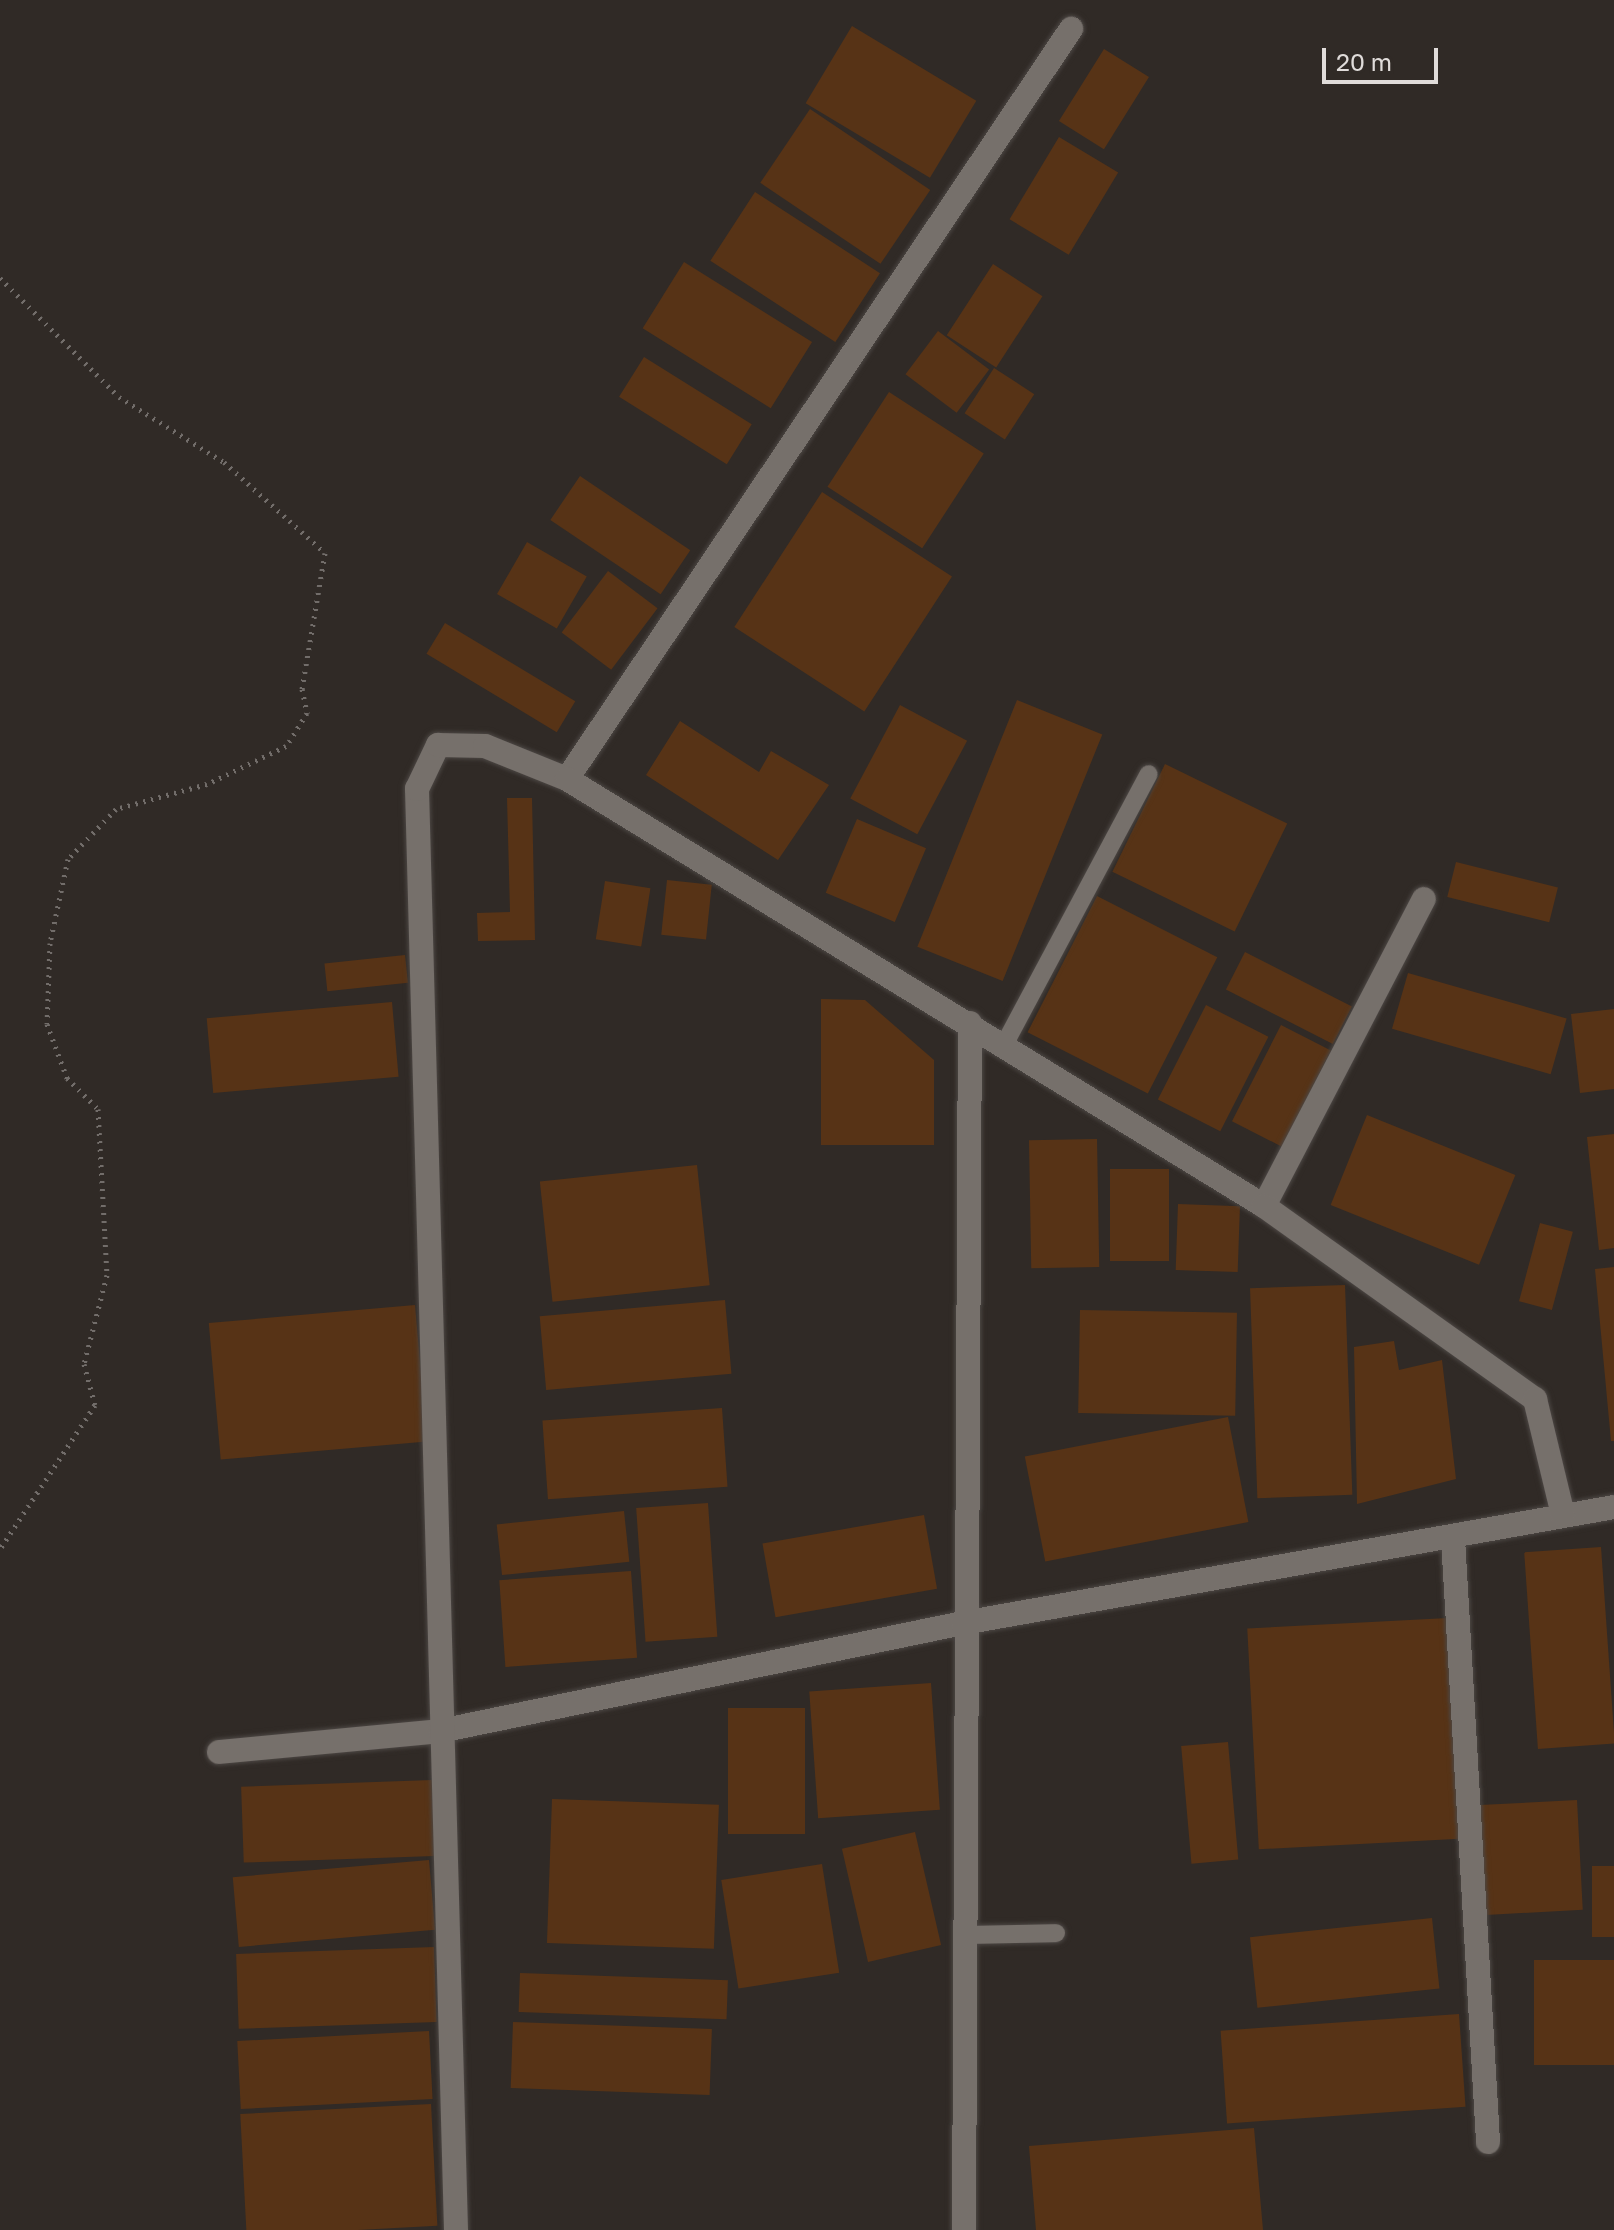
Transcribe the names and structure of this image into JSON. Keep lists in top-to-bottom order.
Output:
{
  "scale_bar": "20 m"
}
